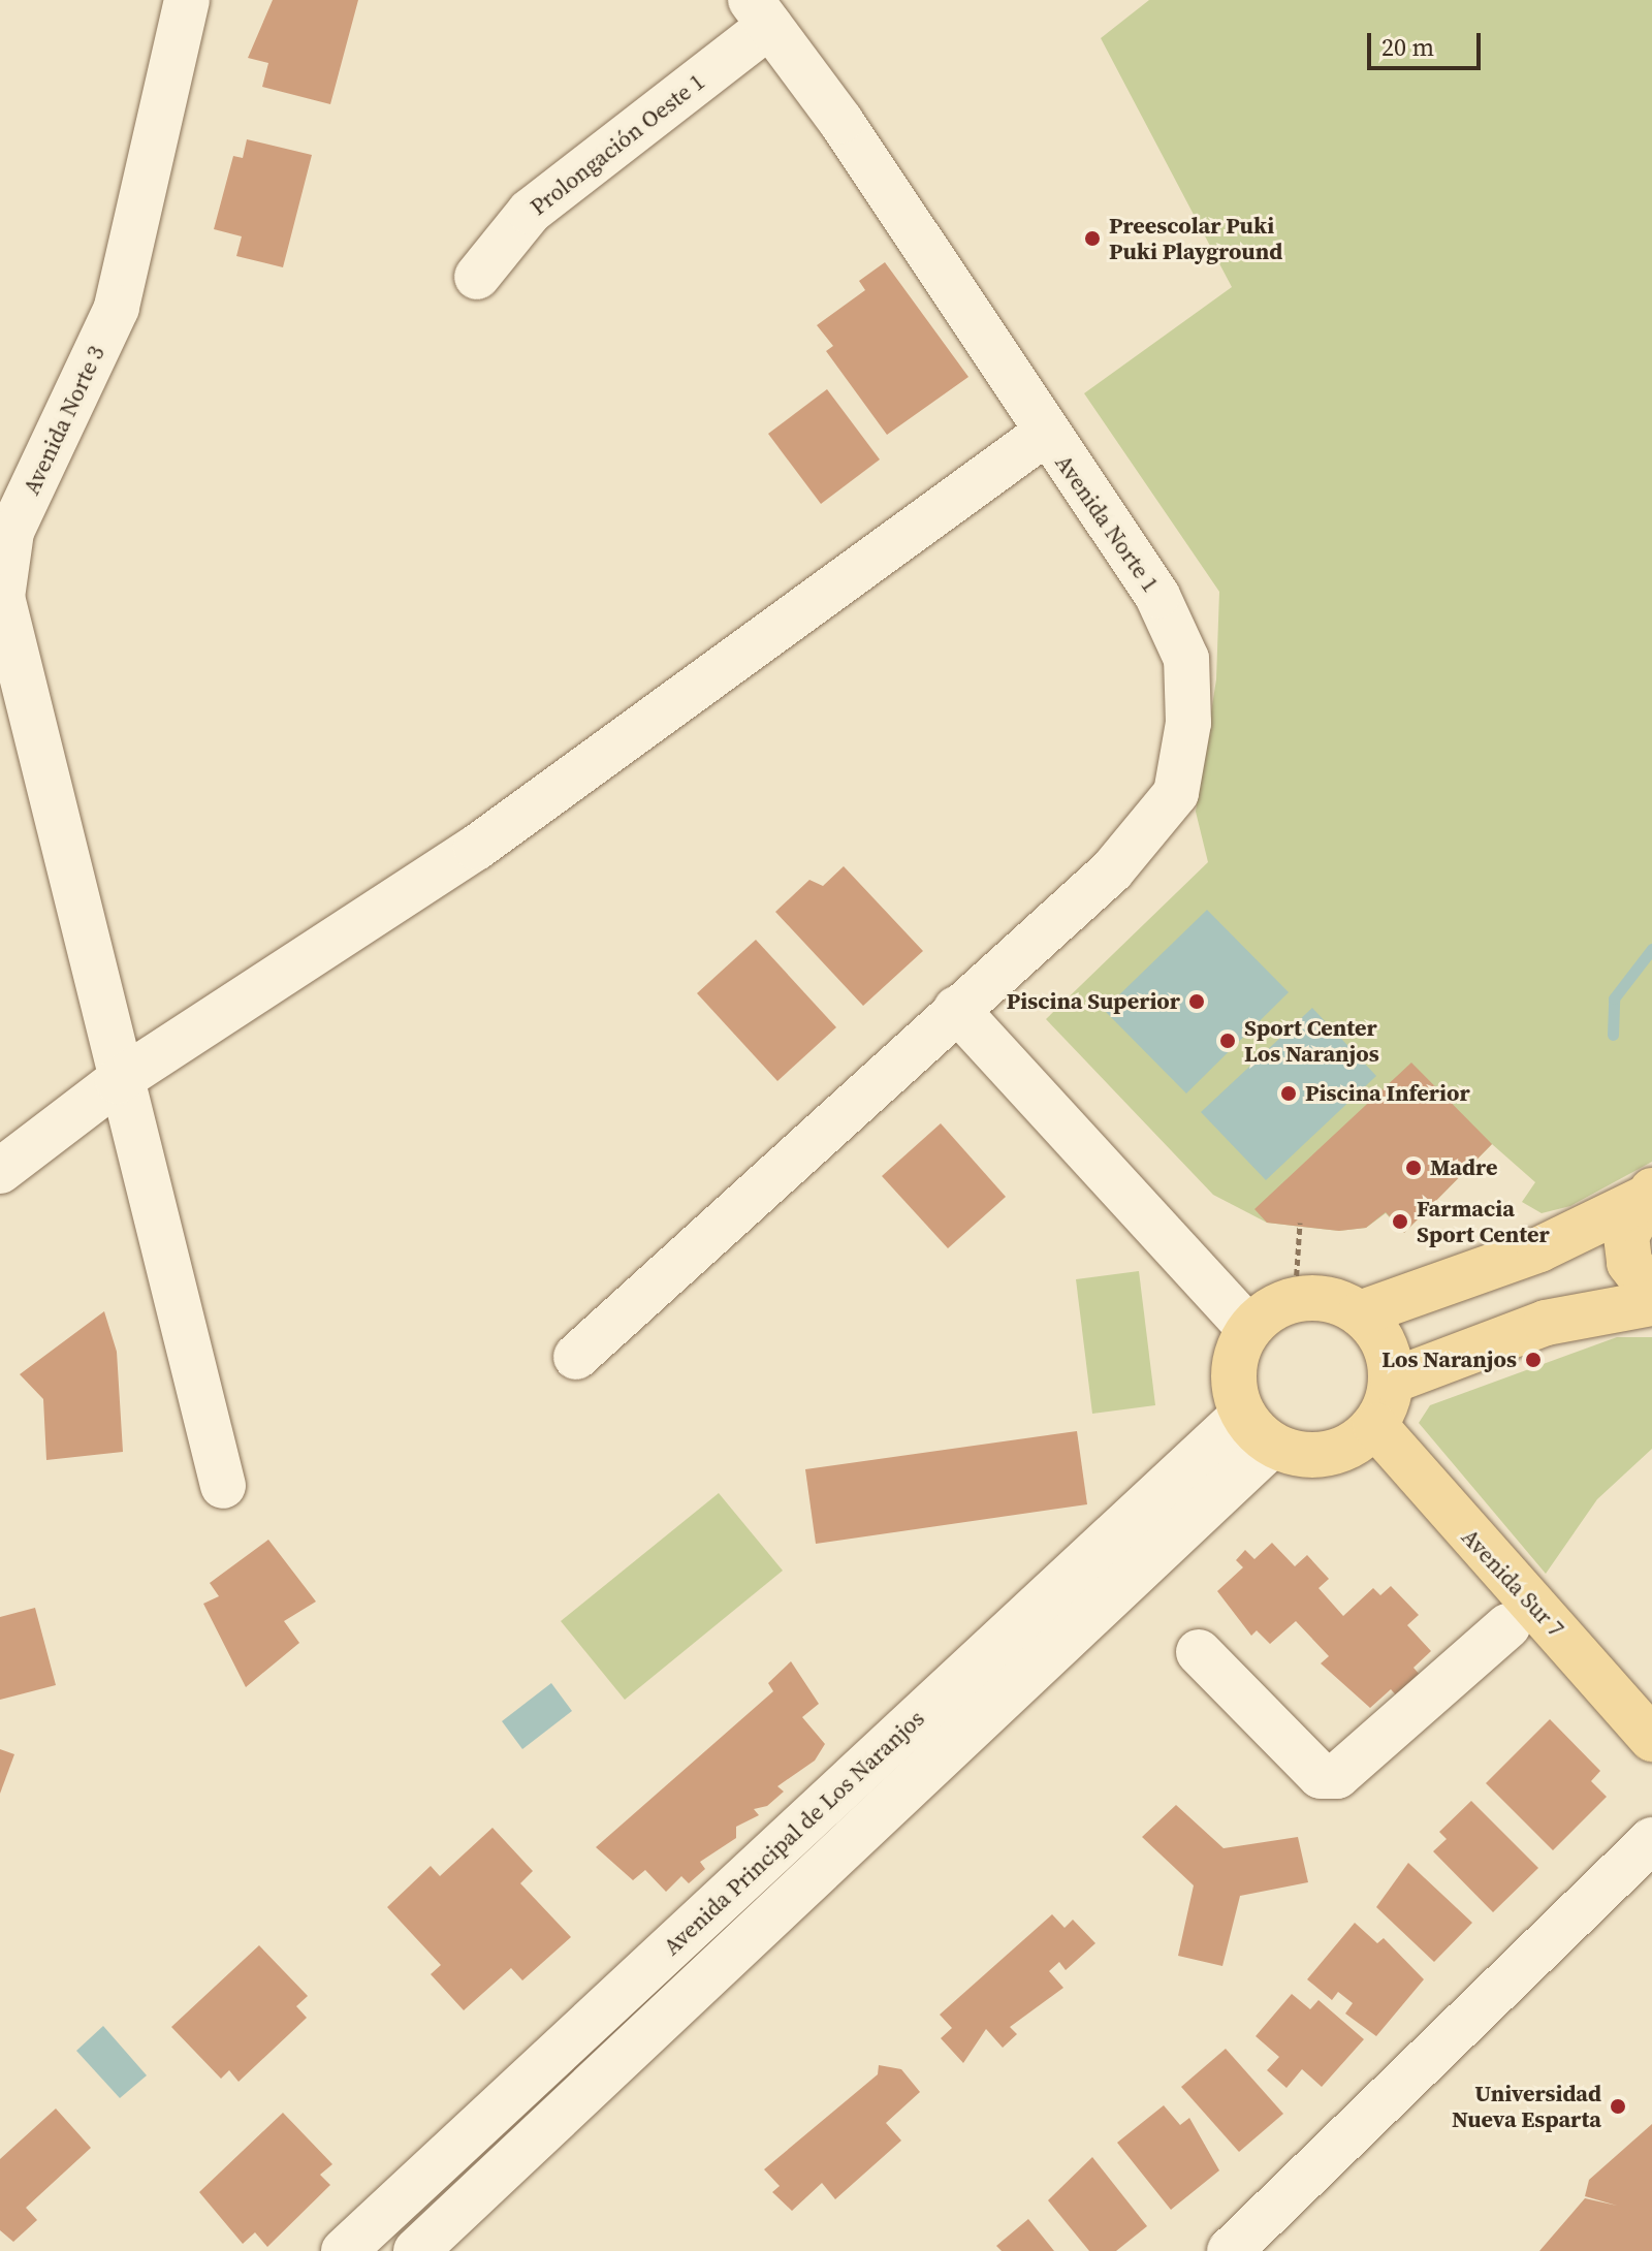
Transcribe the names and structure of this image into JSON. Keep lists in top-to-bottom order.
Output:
{
  "streets": {
    "main road": ["Avenida Sur 7"],
    "street": [
      "Prolongación Oeste 1",
      "Avenida Norte 3",
      "Avenida Norte 1",
      "Avenida Principal de Los Naranjos"
    ]
  },
  "crossings": [
    ["Prolongación Oeste 1", "Avenida Norte 1"],
    ["Avenida Sur 7", "Avenida Principal de Los Naranjos"]
  ],
  "places": [
    "Preescolar Puki Puki Playground",
    "Piscina Superior",
    "Sport Center Los Naranjos",
    "Piscina Inferior",
    "Madre",
    "Farmacia Sport Center",
    "Los Naranjos",
    "Universidad Nueva Esparta"
  ],
  "scale_bar": "20 m"
}
